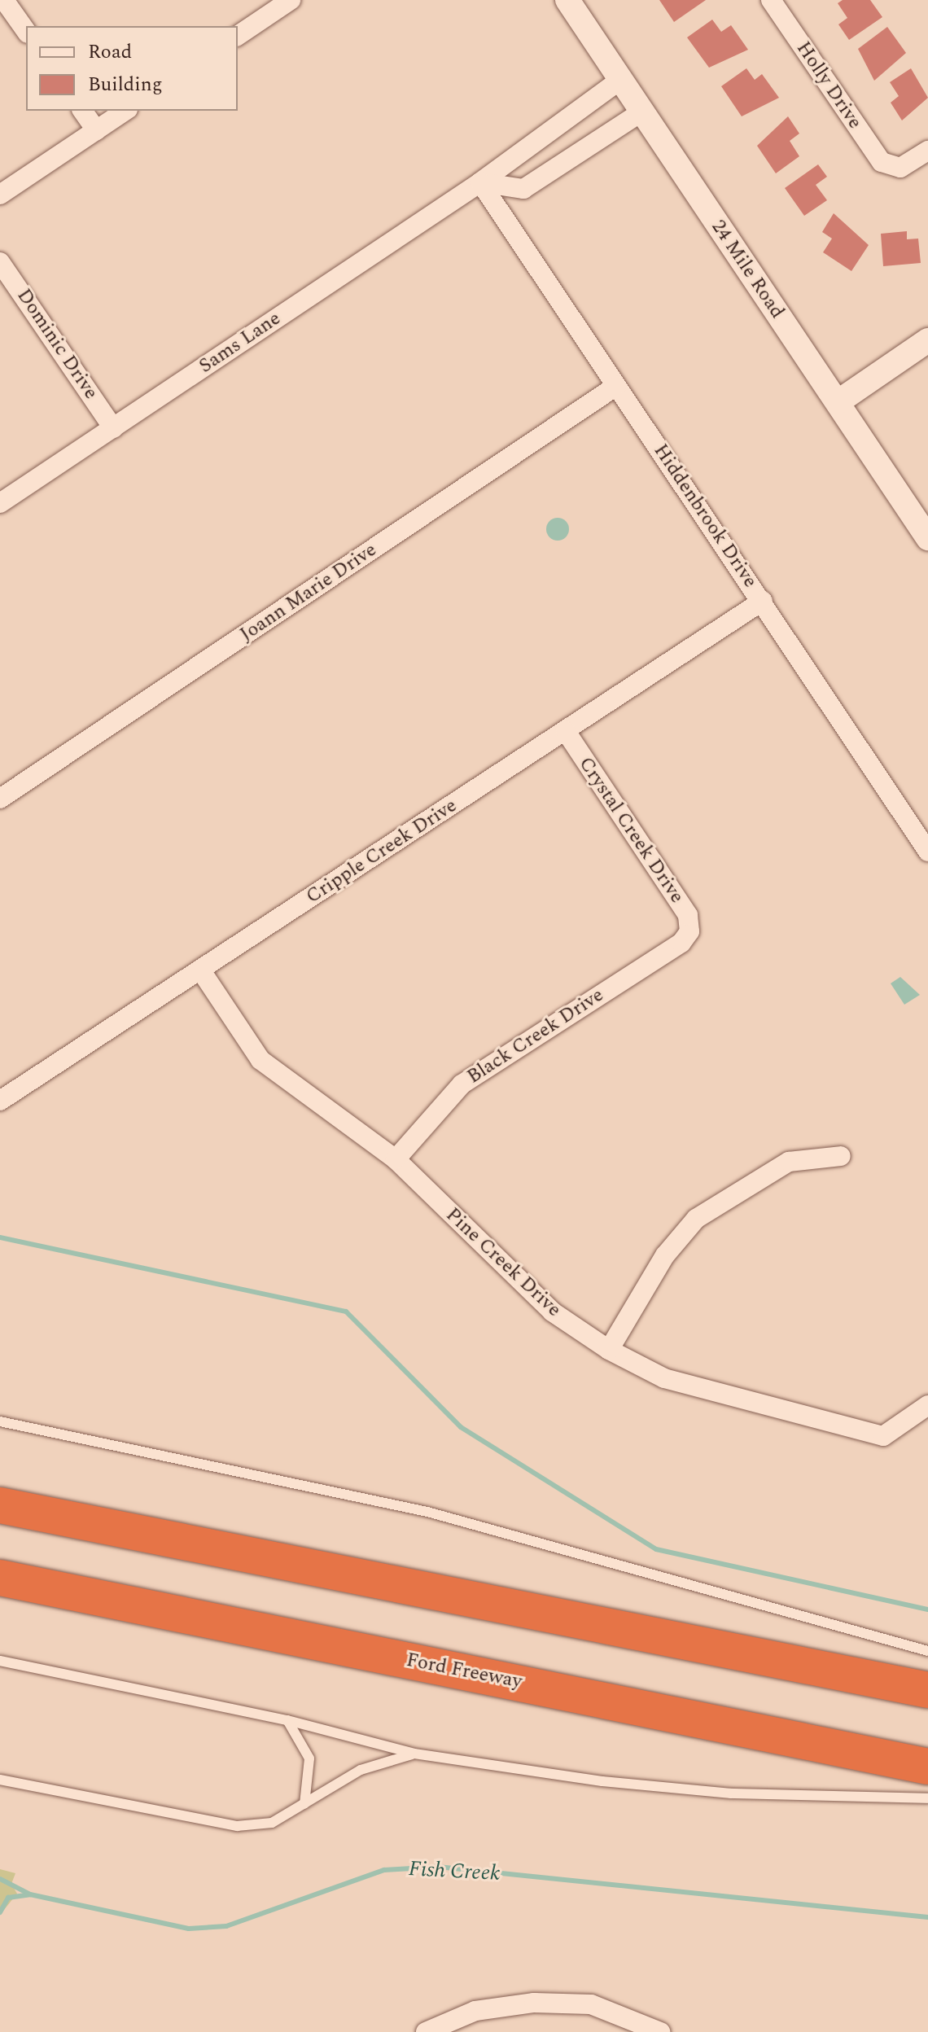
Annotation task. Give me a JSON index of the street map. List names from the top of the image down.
{
  "streets": {
    "highway": ["Ford Freeway"],
    "street": [
      "Holly Drive",
      "24 Mile Road",
      "Sams Lane",
      "Dominic Drive",
      "Hiddenbrook Drive",
      "Joann Marie Drive",
      "Crystal Creek Drive",
      "Cripple Creek Drive",
      "Black Creek Drive",
      "Pine Creek Drive"
    ]
  },
  "crossings": [
    ["24 Mile Road", "Sams Lane"],
    ["Sams Lane", "Dominic Drive"],
    ["Sams Lane", "Hiddenbrook Drive"],
    ["Hiddenbrook Drive", "Joann Marie Drive"],
    ["Hiddenbrook Drive", "Cripple Creek Drive"],
    ["Crystal Creek Drive", "Cripple Creek Drive"],
    ["Crystal Creek Drive", "Black Creek Drive"],
    ["Cripple Creek Drive", "Pine Creek Drive"],
    ["Black Creek Drive", "Pine Creek Drive"]
  ],
  "water": ["Fish Creek"],
  "legend": ["Road", "Building"]
}
